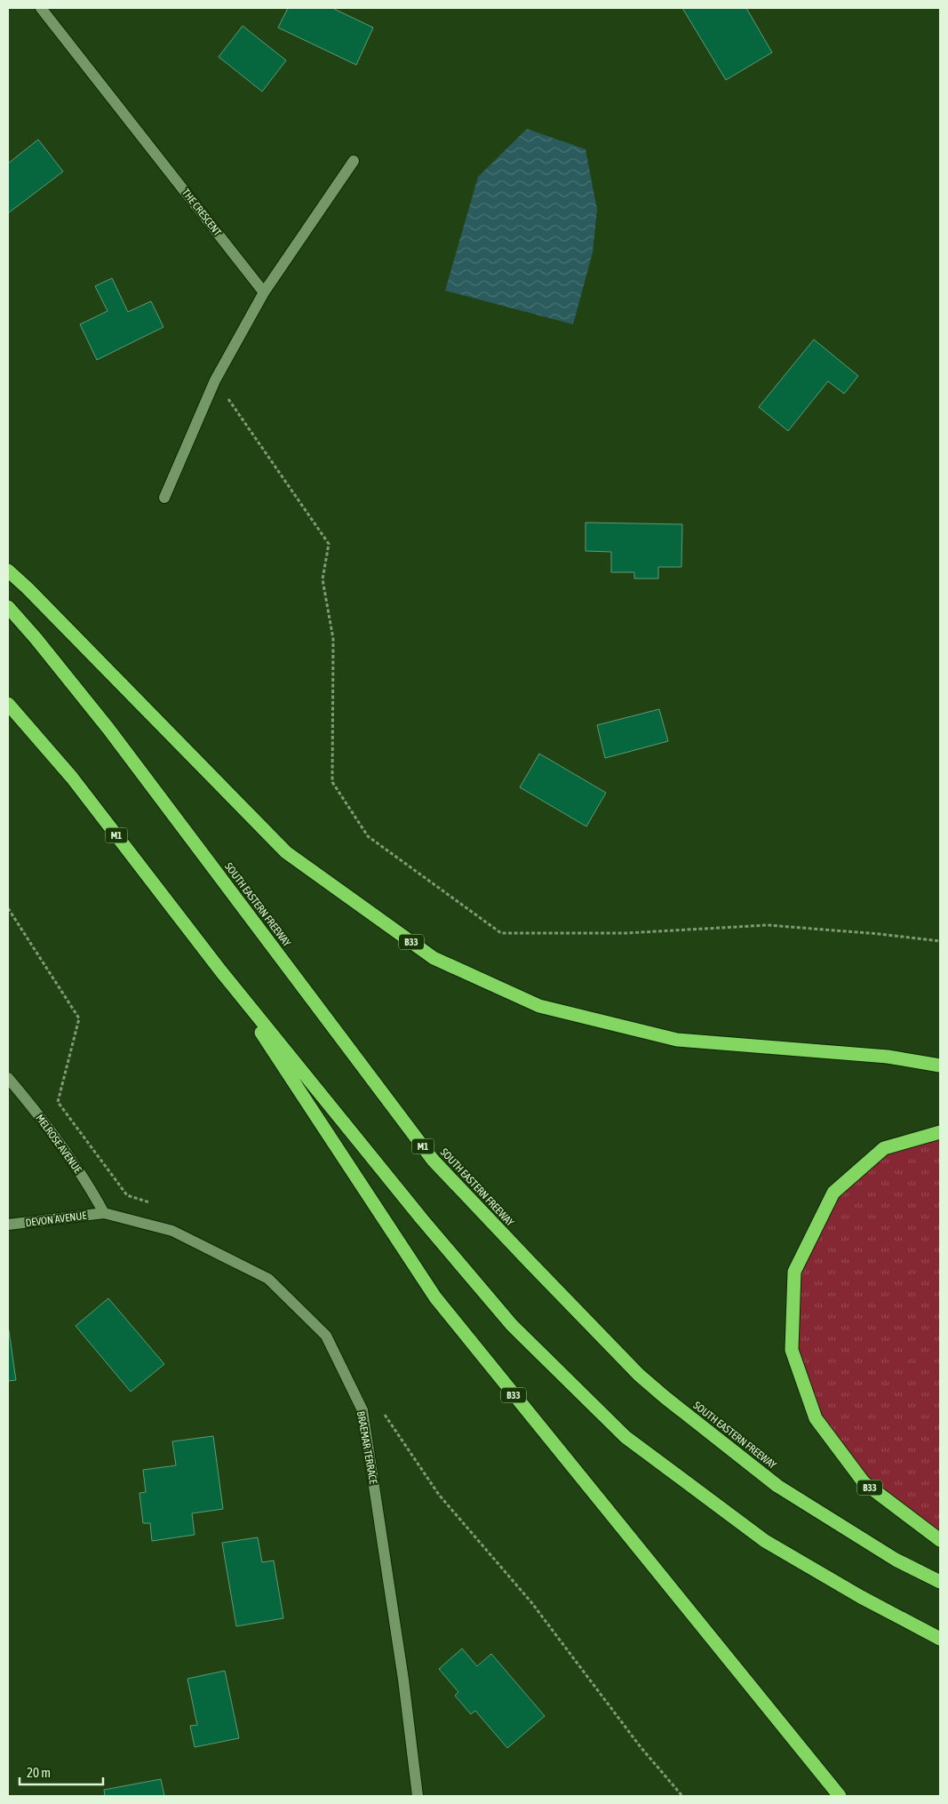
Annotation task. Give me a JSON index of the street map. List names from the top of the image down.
{
  "streets": {
    "highway": ["M1", "SOUTH EASTERN FREEWAY", "B33"],
    "street": [
      "THE CRESCENT",
      "MELROSE AVENUE",
      "DEVON AVENUE",
      "BRAEMAR TERRACE"
    ]
  },
  "crossings": [
    ["M1", "B33"],
    ["MELROSE AVENUE", "DEVON AVENUE"],
    ["MELROSE AVENUE", "BRAEMAR TERRACE"],
    ["DEVON AVENUE", "BRAEMAR TERRACE"]
  ],
  "scale_bar": "20 m"
}
